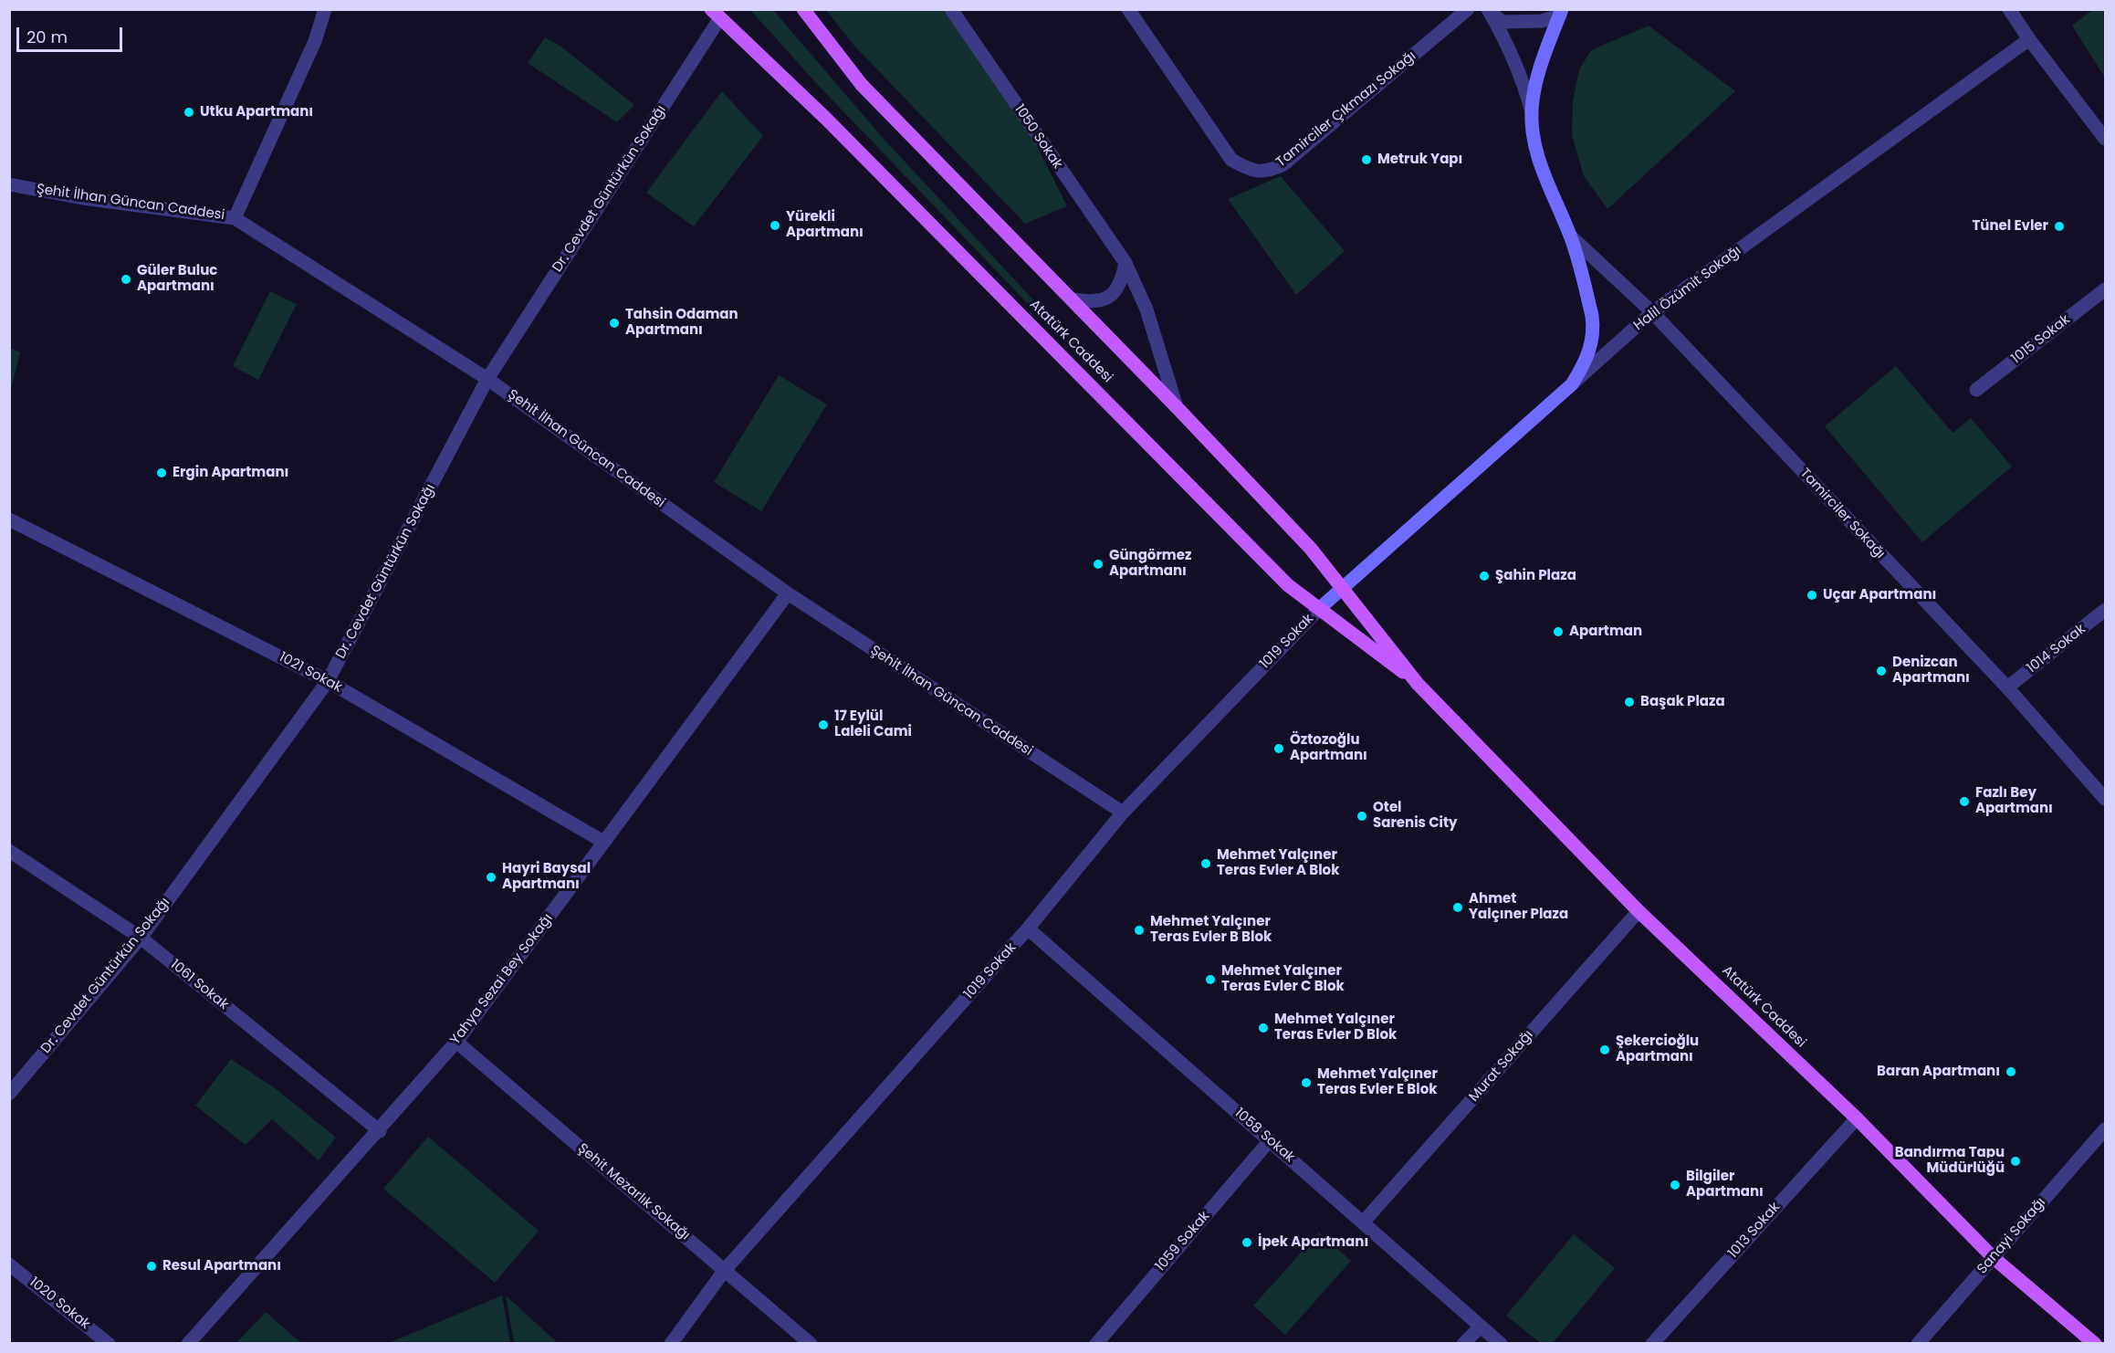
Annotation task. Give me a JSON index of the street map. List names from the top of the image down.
{
  "streets": {
    "main road": ["Halil Özümit Sokağı", "Atatürk Caddesi", "Tamirciler Sokağı"],
    "street": [
      "Tamirciler Çıkmazı Sokağı",
      "1050 Sokak",
      "Dr. Cevdet Güntürkün Sokağı",
      "Şehit İlhan Güncan Caddesi",
      "1015 Sokak",
      "1019 Sokak",
      "1014 Sokak",
      "1021 Sokak",
      "Yahya Sezai Bey Sokağı",
      "1061 Sokak",
      "Murat Sokağı",
      "1058 Sokak",
      "Şehit Mezarlık Sokağı",
      "1013 Sokak",
      "Sanayi Sokağı",
      "1059 Sokak",
      "1020 Sokak"
    ]
  },
  "crossings": [
    ["1050 Sokak", "Atatürk Caddesi"],
    ["Dr. Cevdet Güntürkün Sokağı", "Şehit İlhan Güncan Caddesi"],
    ["Dr. Cevdet Güntürkün Sokağı", "Atatürk Caddesi"],
    ["Dr. Cevdet Güntürkün Sokağı", "1021 Sokak"],
    ["Dr. Cevdet Güntürkün Sokağı", "1061 Sokak"],
    ["Şehit İlhan Güncan Caddesi", "1019 Sokak"],
    ["Şehit İlhan Güncan Caddesi", "Yahya Sezai Bey Sokağı"],
    ["Halil Özümit Sokağı", "Atatürk Caddesi"],
    ["Halil Özümit Sokağı", "Tamirciler Sokağı"],
    ["Halil Özümit Sokağı", "1019 Sokak"],
    ["Atatürk Caddesi", "1019 Sokak"],
    ["Atatürk Caddesi", "Murat Sokağı"],
    ["Atatürk Caddesi", "1013 Sokak"],
    ["Atatürk Caddesi", "Sanayi Sokağı"],
    ["Tamirciler Sokağı", "1014 Sokak"],
    ["1019 Sokak", "1058 Sokak"],
    ["1019 Sokak", "Şehit Mezarlık Sokağı"],
    ["1021 Sokak", "Yahya Sezai Bey Sokağı"],
    ["Yahya Sezai Bey Sokağı", "1061 Sokak"],
    ["Yahya Sezai Bey Sokağı", "Şehit Mezarlık Sokağı"],
    ["Murat Sokağı", "1058 Sokak"],
    ["1058 Sokak", "1059 Sokak"]
  ],
  "places": [
    "Utku Apartmanı",
    "Metruk Yapı",
    "Yürekli Apartmanı",
    "Tünel Evler",
    "Güler Buluc Apartmanı",
    "Tahsin Odaman Apartmanı",
    "Ergin Apartmanı",
    "Güngörmez Apartmanı",
    "Şahin Plaza",
    "Uçar Apartmanı",
    "Apartman",
    "Denizcan Apartmanı",
    "Başak Plaza",
    "17 Eylül Laleli Cami",
    "Öztozoğlu Apartmanı",
    "Fazlı Bey Apartmanı",
    "Otel Sarenis City",
    "Mehmet Yalçıner Teras Evler A Blok",
    "Hayri Baysal Apartmanı",
    "Ahmet Yalçıner Plaza",
    "Mehmet Yalçıner Teras Evler B Blok",
    "Mehmet Yalçıner Teras Evler C Blok",
    "Mehmet Yalçıner Teras Evler D Blok",
    "Şekercioğlu Apartmanı",
    "Baran Apartmanı",
    "Mehmet Yalçıner Teras Evler E Blok",
    "Bandırma Tapu Müdürlüğü",
    "Bilgiler Apartmanı",
    "İpek Apartmanı",
    "Resul Apartmanı"
  ],
  "scale_bar": "20 m"
}
